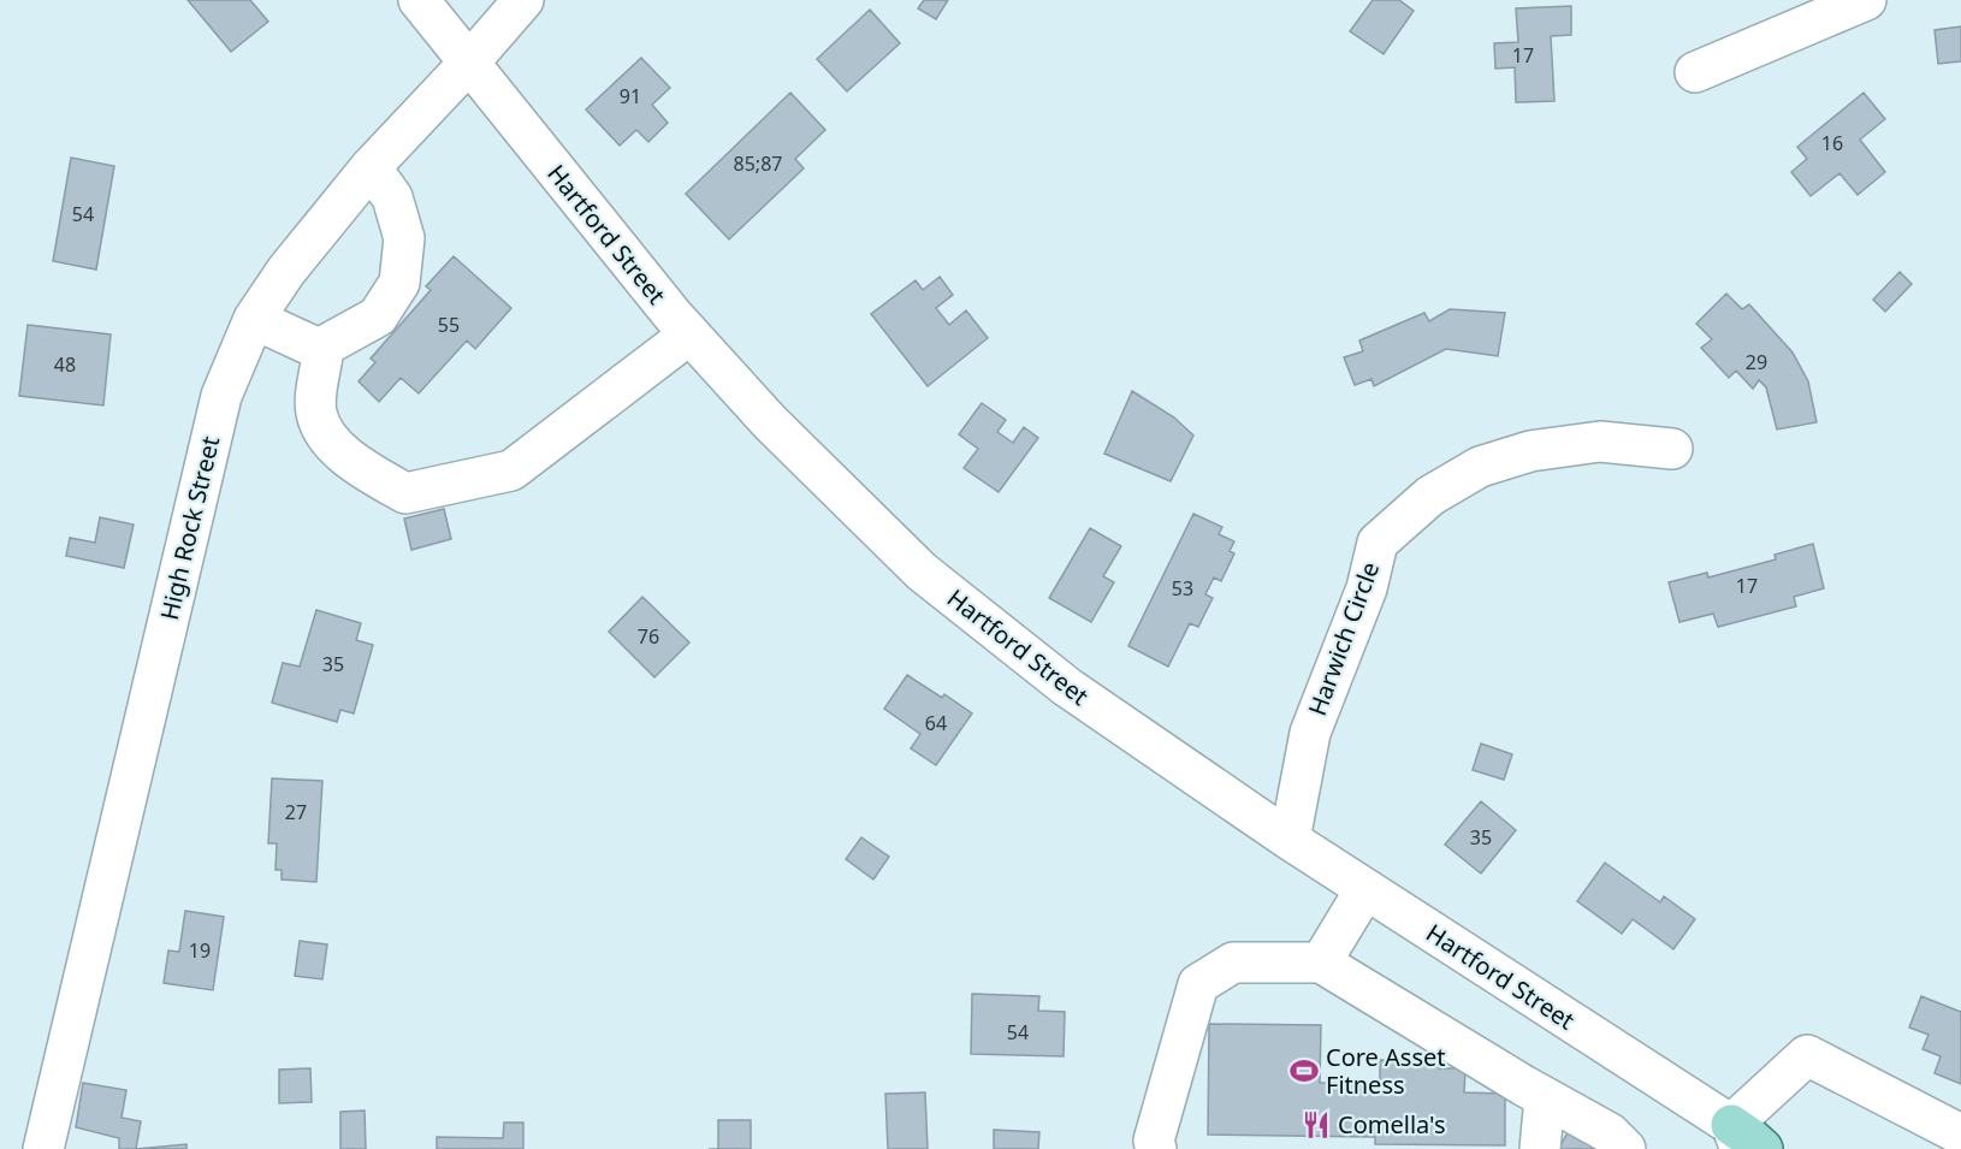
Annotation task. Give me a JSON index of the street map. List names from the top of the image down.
{
  "streets": {
    "street": ["Hartford Street", "High Rock Street", "Harwich Circle"]
  },
  "crossings": [
    ["Hartford Street", "High Rock Street"],
    ["Hartford Street", "Harwich Circle"]
  ],
  "places": {
    "sports": ["Core Asset Fitness"],
    "restaurant": ["Comella's"]
  },
  "house_numbers": [
    "17",
    "91",
    "16",
    "85;87",
    "54",
    "55",
    "29",
    "48",
    "17",
    "53",
    "76",
    "35",
    "64",
    "27",
    "35",
    "19",
    "54"
  ]
}
